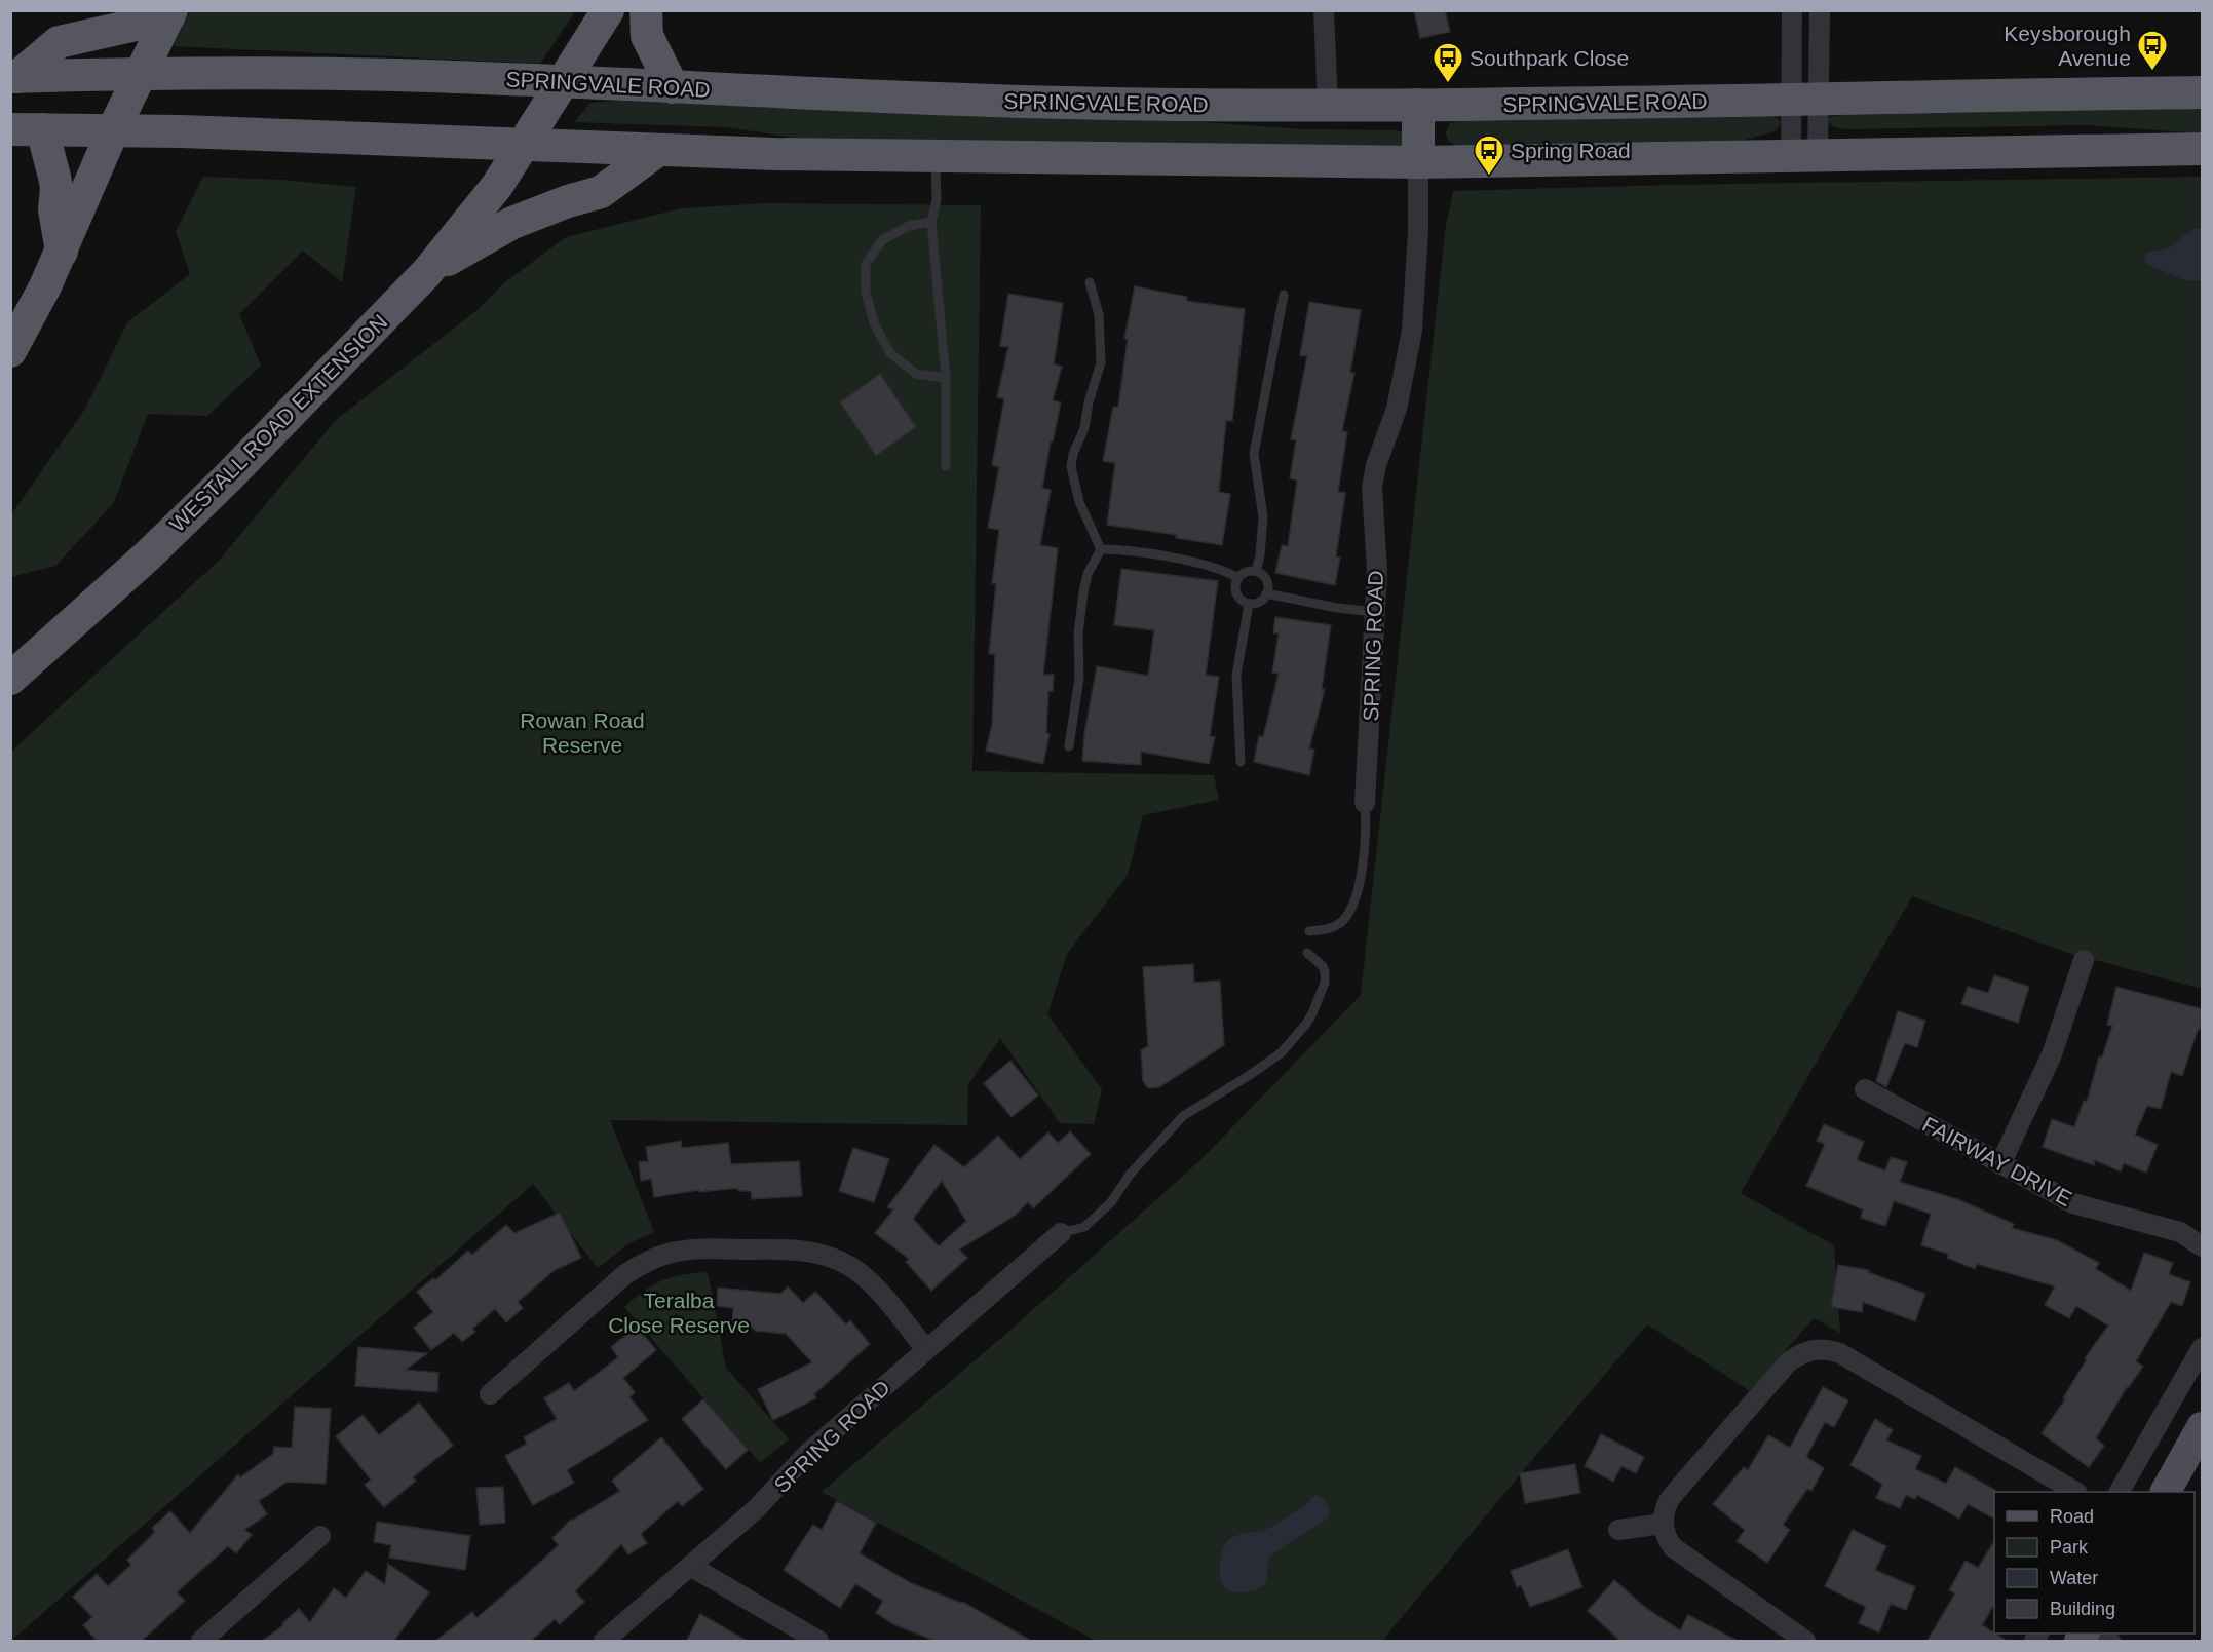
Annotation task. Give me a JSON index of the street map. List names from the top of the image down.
{
  "streets": {
    "highway": ["SPRINGVALE ROAD", "WESTALL ROAD EXTENSION"],
    "street": ["SPRING ROAD", "FAIRWAY DRIVE"]
  },
  "crossings": [
    ["SPRINGVALE ROAD", "WESTALL ROAD EXTENSION"]
  ],
  "parks": ["Rowan Road Reserve", "Teralba Close Reserve"],
  "places": {
    "bus stop": ["Keysborough Avenue", "Southpark Close", "Spring Road"]
  },
  "legend": [
    "Road",
    "Park",
    "Water",
    "Building"
  ]
}
